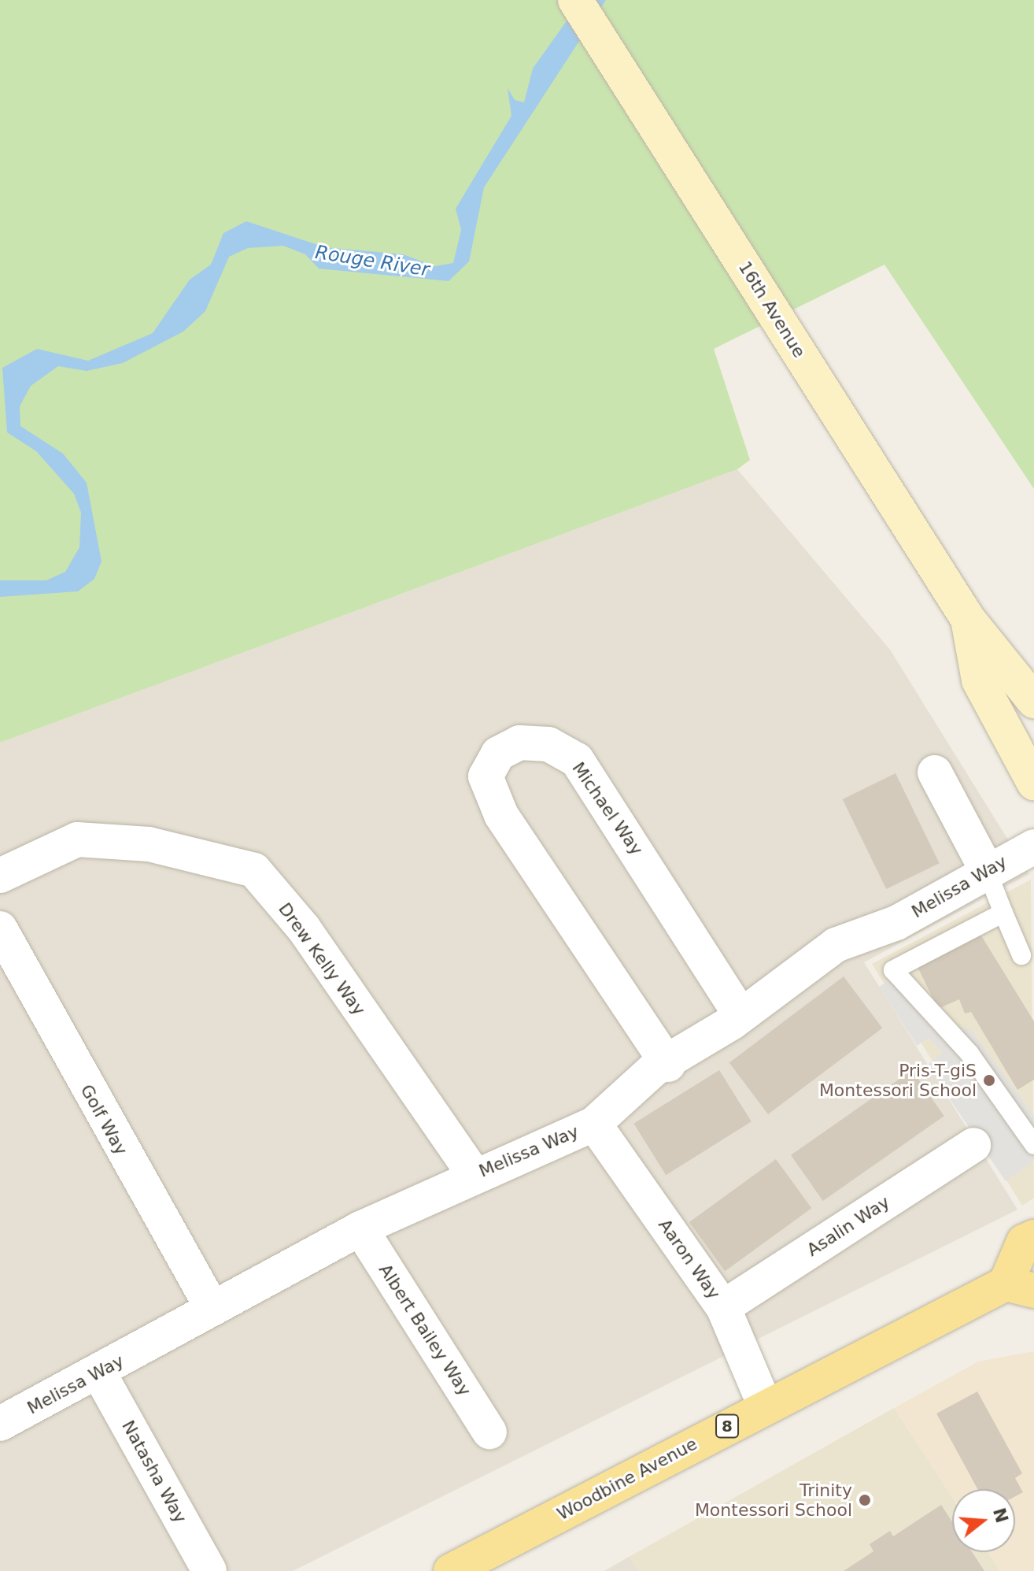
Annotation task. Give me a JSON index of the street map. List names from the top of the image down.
{
  "streets": {
    "main road": ["16th Avenue", "8", "Woodbine Avenue"],
    "street": [
      "Michael Way",
      "Melissa Way",
      "Drew Kelly Way",
      "Golf Way",
      "Asalin Way",
      "Aaron Way",
      "Albert Bailey Way",
      "Natasha Way"
    ]
  },
  "crossings": [
    ["Michael Way", "Melissa Way"],
    ["Melissa Way", "Drew Kelly Way"],
    ["Melissa Way", "Golf Way"],
    ["Melissa Way", "Aaron Way"],
    ["Melissa Way", "Albert Bailey Way"],
    ["Melissa Way", "Natasha Way"],
    ["Asalin Way", "Aaron Way"],
    ["Aaron Way", "Woodbine Avenue"]
  ],
  "water": ["Rouge River"],
  "places": ["Pris-T-giS Montessori School", "Trinity Montessori School"],
  "north": "right"
}
